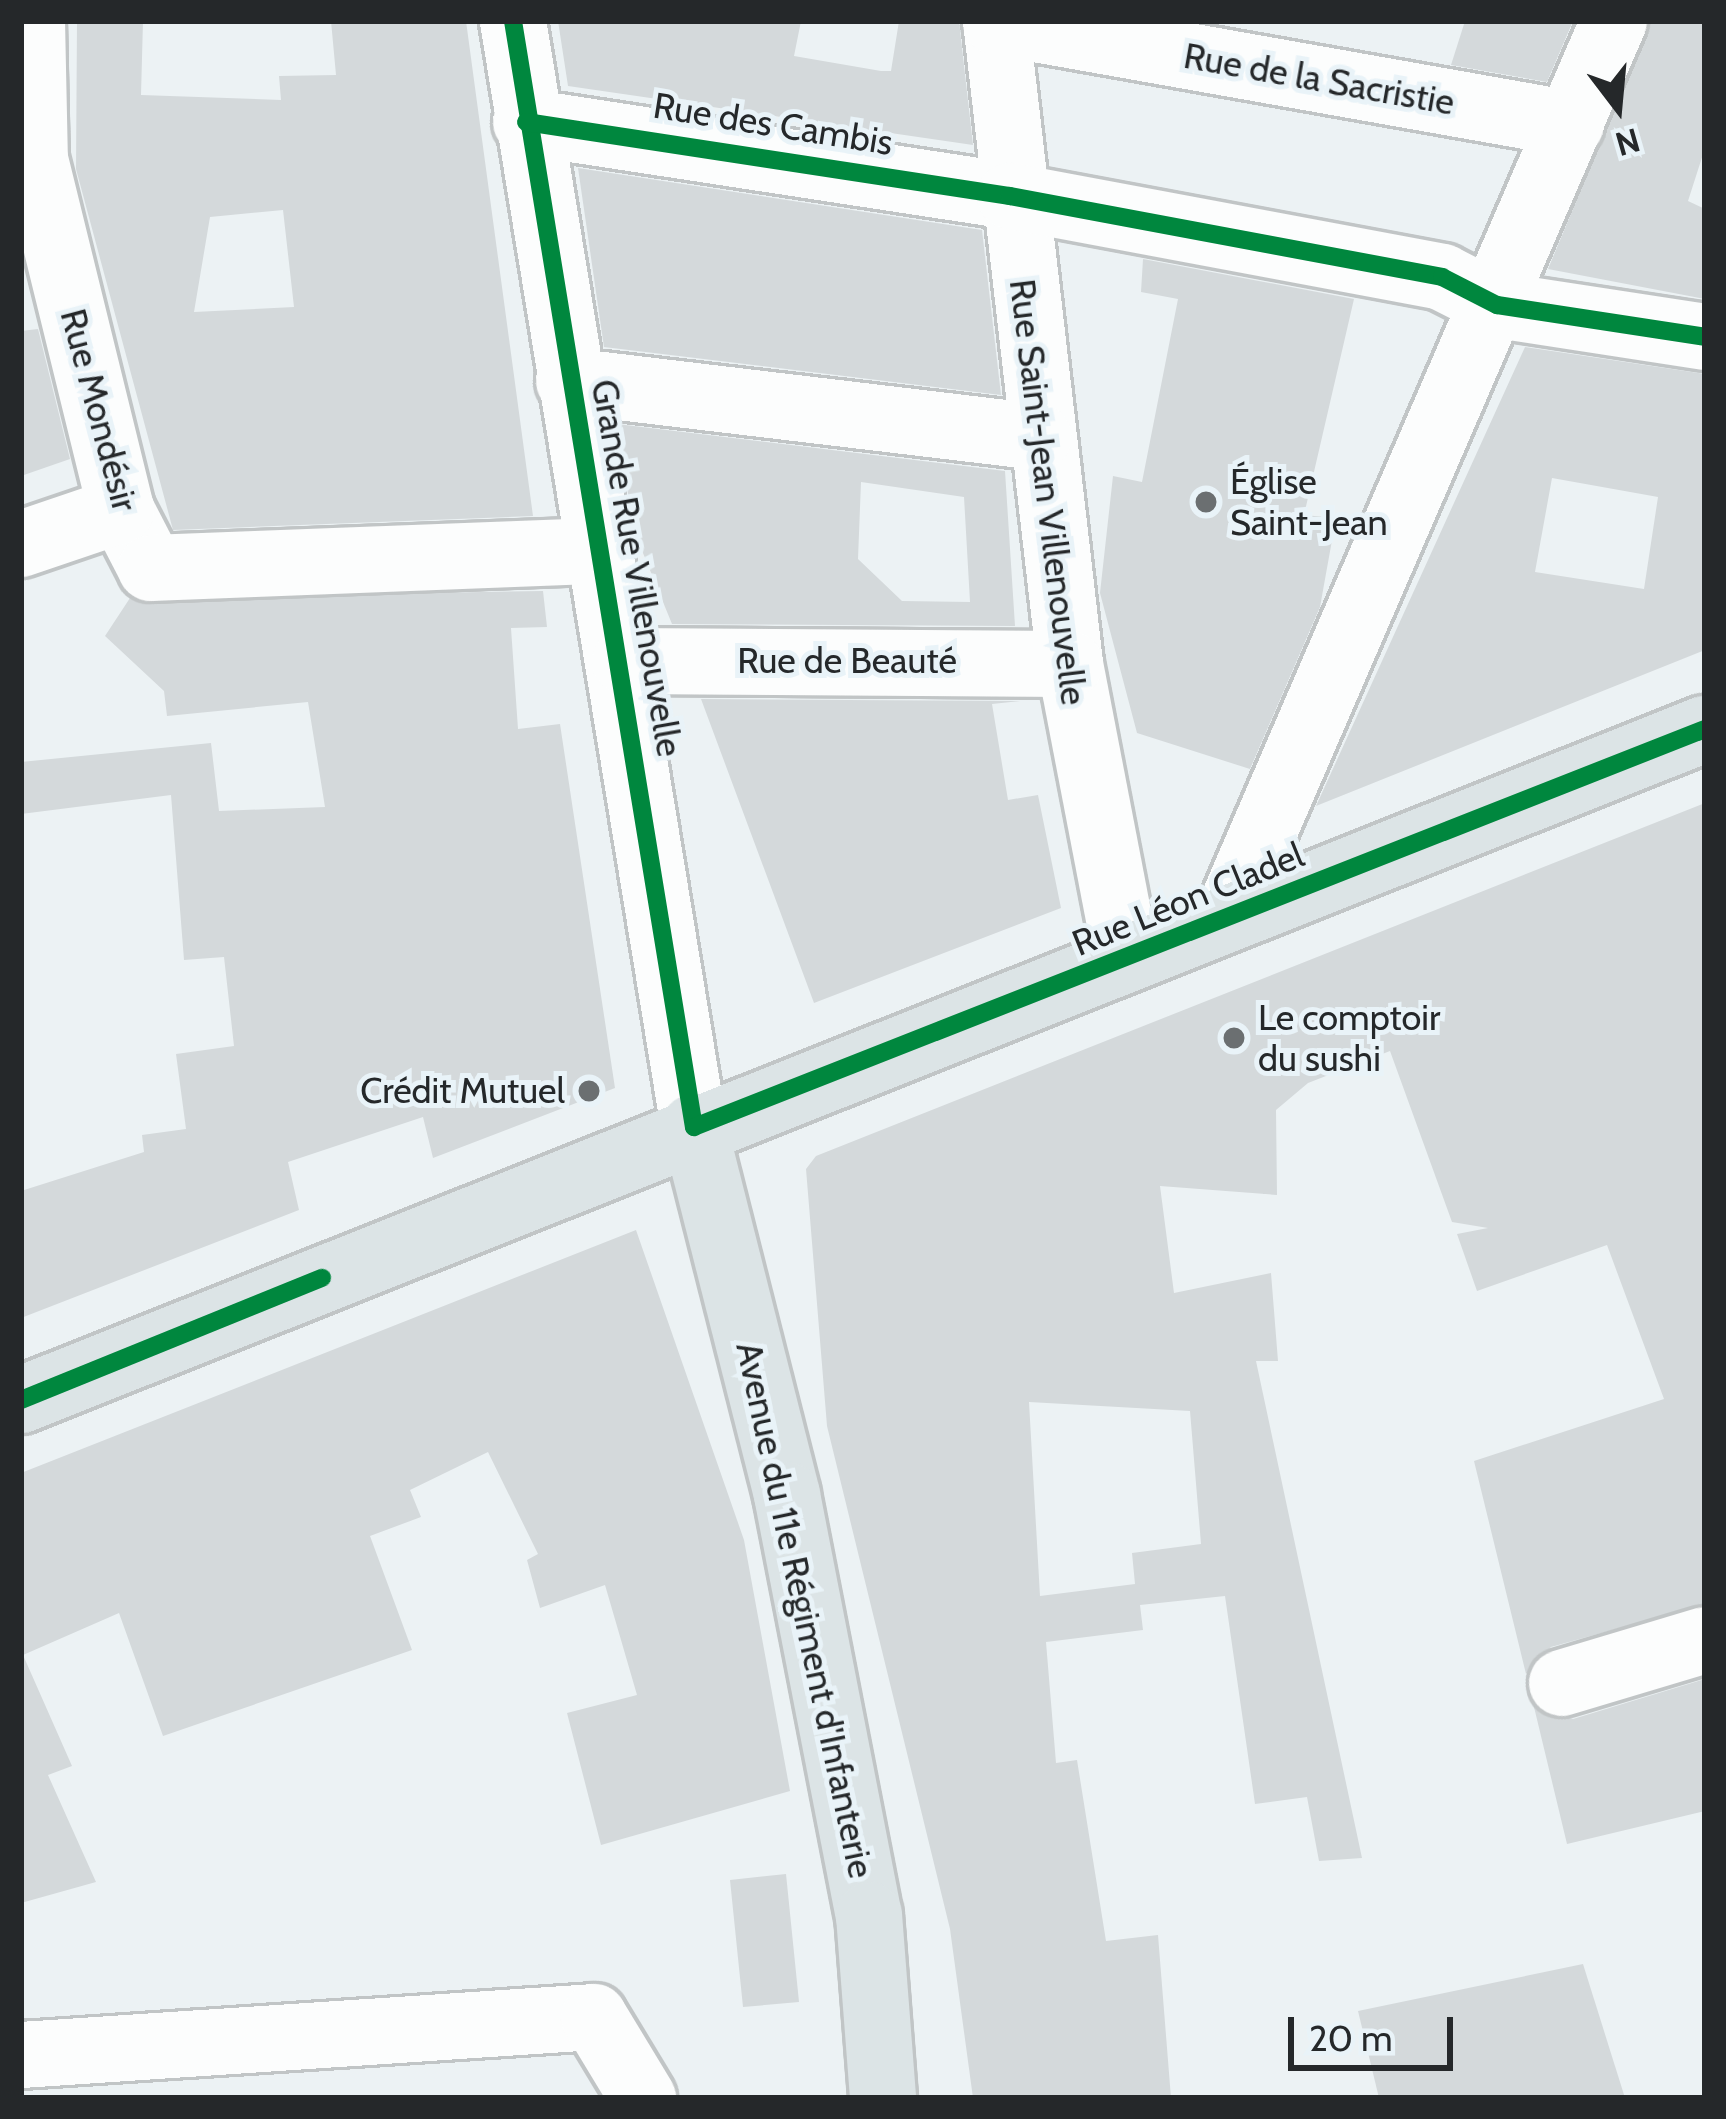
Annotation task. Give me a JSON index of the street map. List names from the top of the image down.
{
  "streets": {
    "main road": ["Rue Léon Cladel", "Avenue du 11e Régiment d'Infanterie"],
    "street": [
      "Rue de la Sacristie",
      "Rue des Cambis",
      "Rue Mondésir",
      "Rue Saint-Jean Villenouvelle",
      "Grande Rue Villenouvelle",
      "Rue de Beauté"
    ]
  },
  "crossings": [
    ["Rue de la Sacristie", "Rue Saint-Jean Villenouvelle"],
    ["Rue des Cambis", "Rue Saint-Jean Villenouvelle"],
    ["Rue des Cambis", "Grande Rue Villenouvelle"],
    ["Rue Mondésir", "Grande Rue Villenouvelle"],
    ["Rue Saint-Jean Villenouvelle", "Rue de Beauté"],
    ["Rue Saint-Jean Villenouvelle", "Rue Léon Cladel"],
    ["Grande Rue Villenouvelle", "Rue de Beauté"],
    ["Grande Rue Villenouvelle", "Rue Léon Cladel"],
    ["Grande Rue Villenouvelle", "Avenue du 11e Régiment d'Infanterie"],
    ["Rue Léon Cladel", "Avenue du 11e Régiment d'Infanterie"]
  ],
  "places": ["Église Saint-Jean", "Le comptoir du sushi", "Crédit Mutuel"],
  "scale_bar": "20 m",
  "north": "bottom"
}
